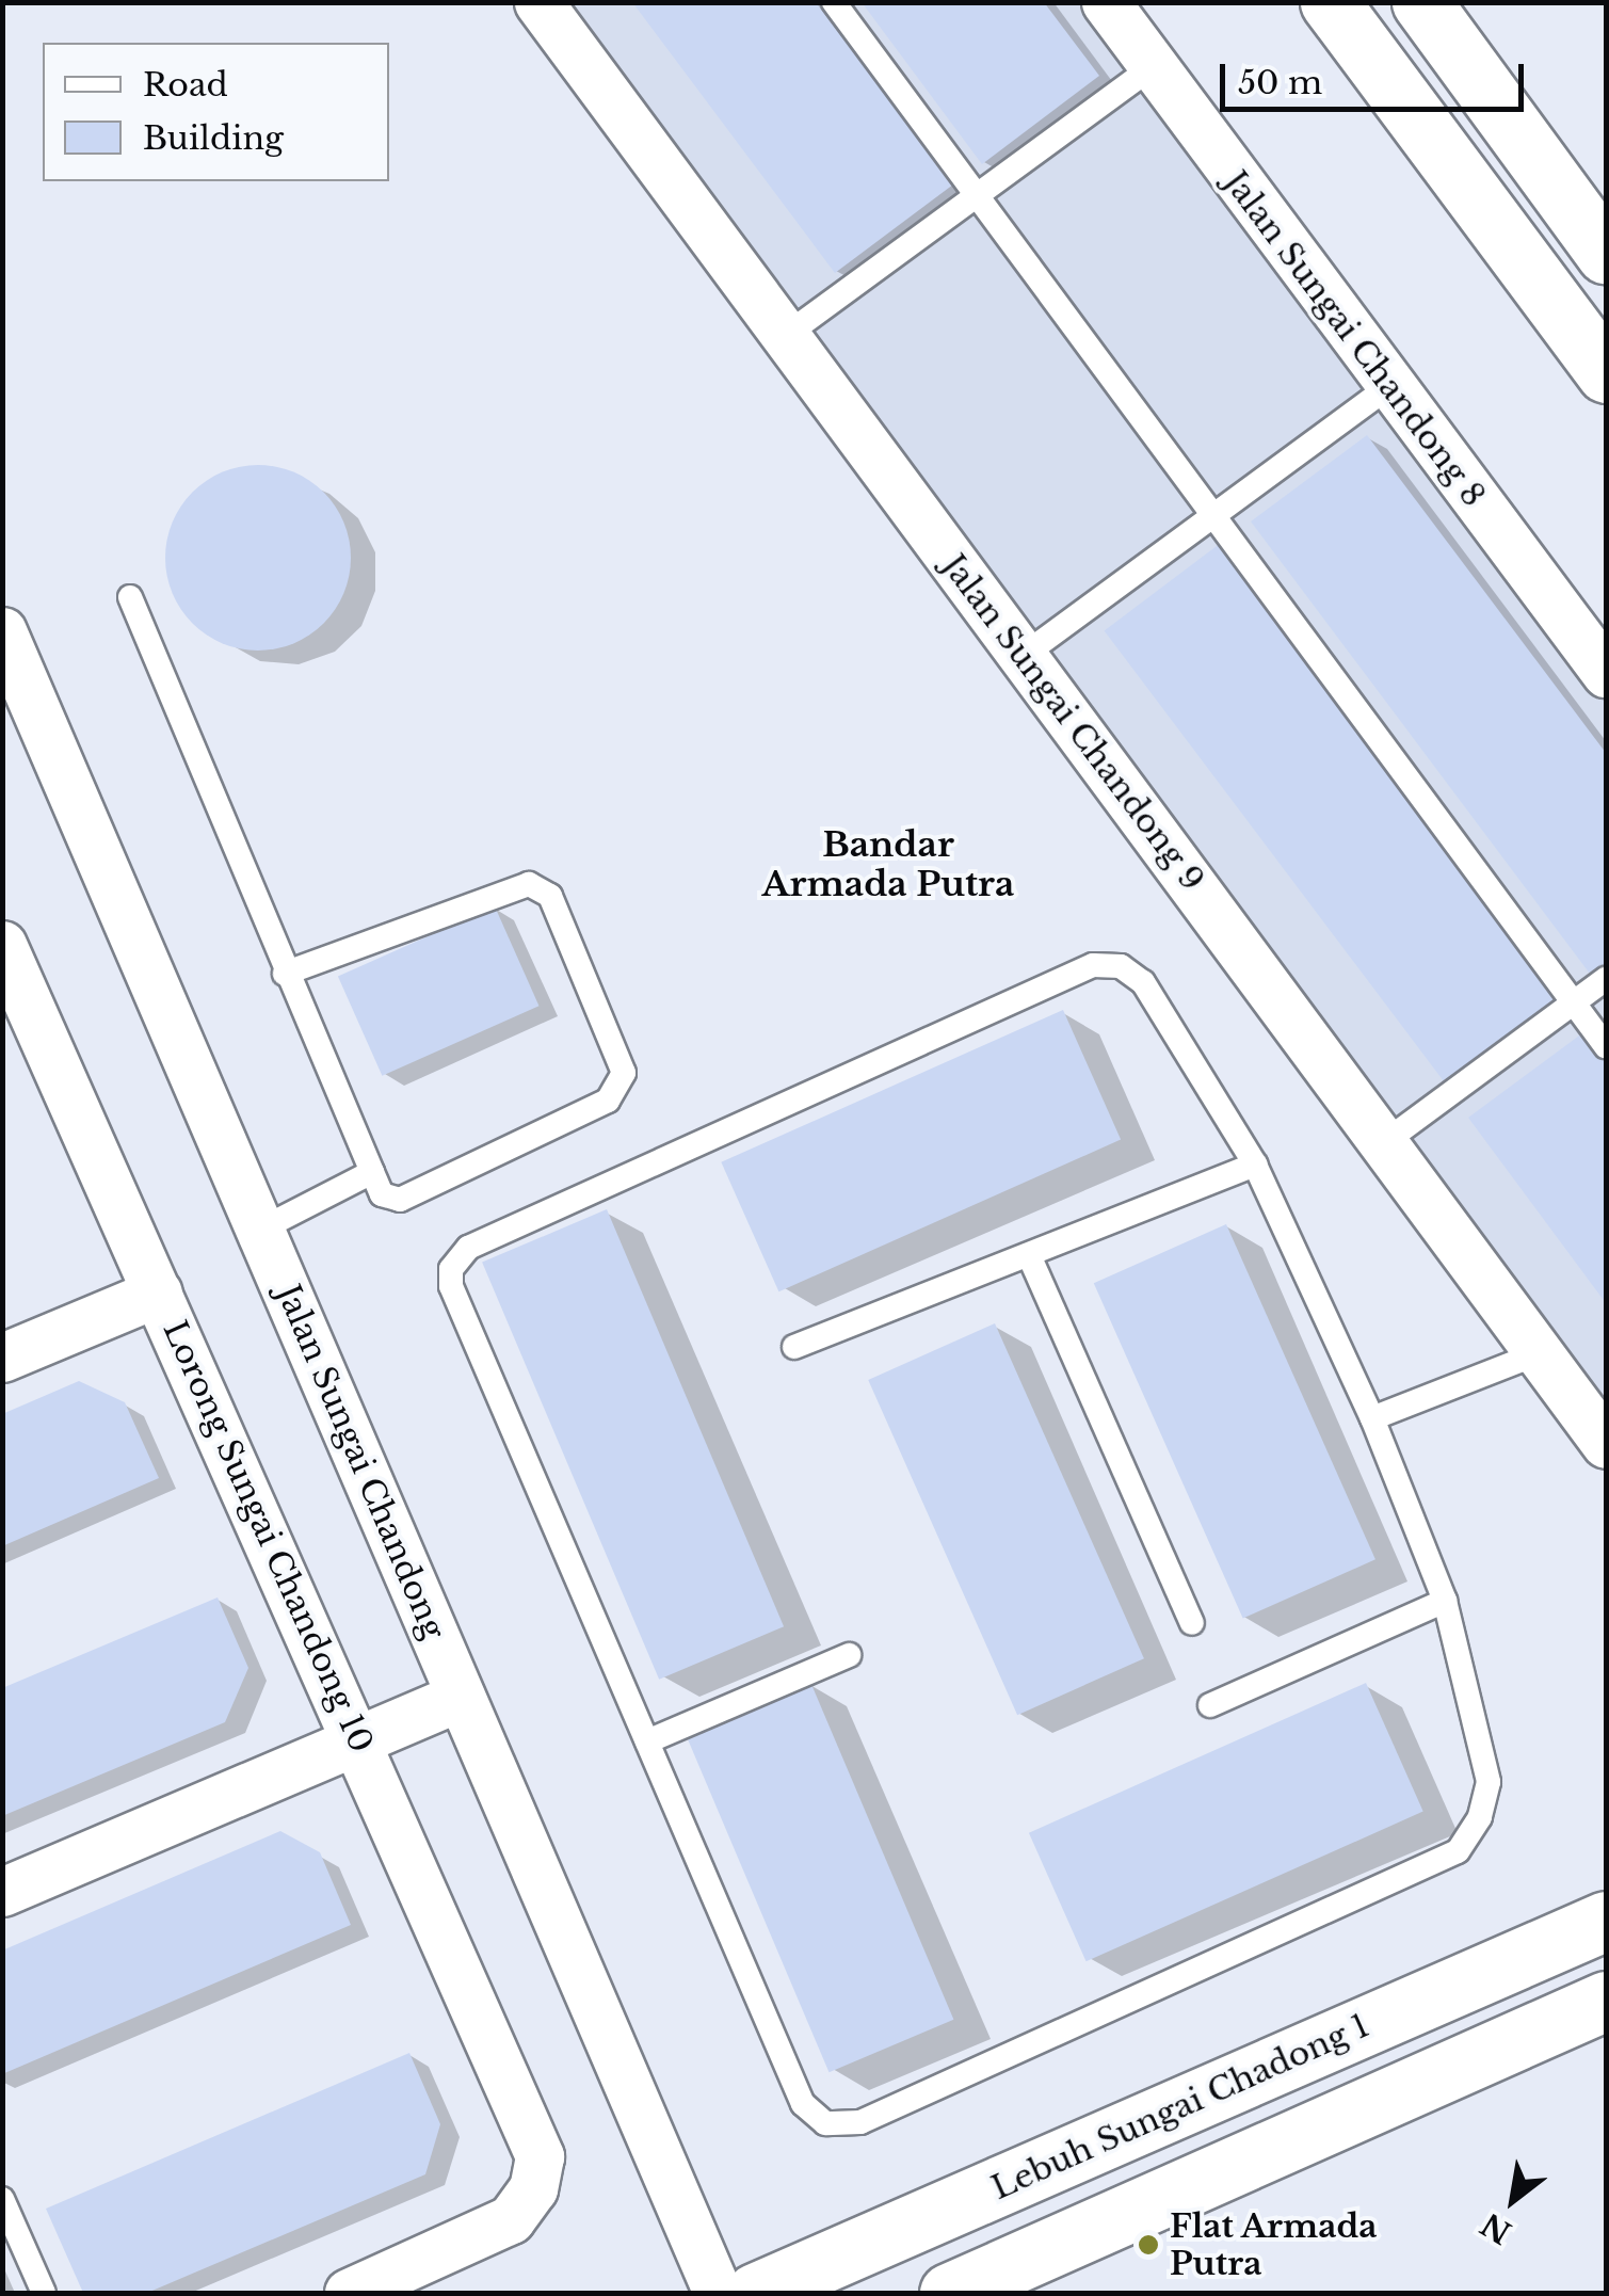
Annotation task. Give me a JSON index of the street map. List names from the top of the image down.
{
  "streets": {
    "street": [
      "Jalan Sungai Chandong 8",
      "Jalan Sungai Chandong 9",
      "Jalan Sungai Chandong",
      "Lorong Sungai Chandong 10",
      "Lebuh Sungai Chadong 1"
    ]
  },
  "districts": ["Bandar Armada Putra"],
  "places": ["Flat Armada Putra"],
  "legend": ["Road", "Building"],
  "scale_bar": "50 m",
  "north": "bottom left"
}
